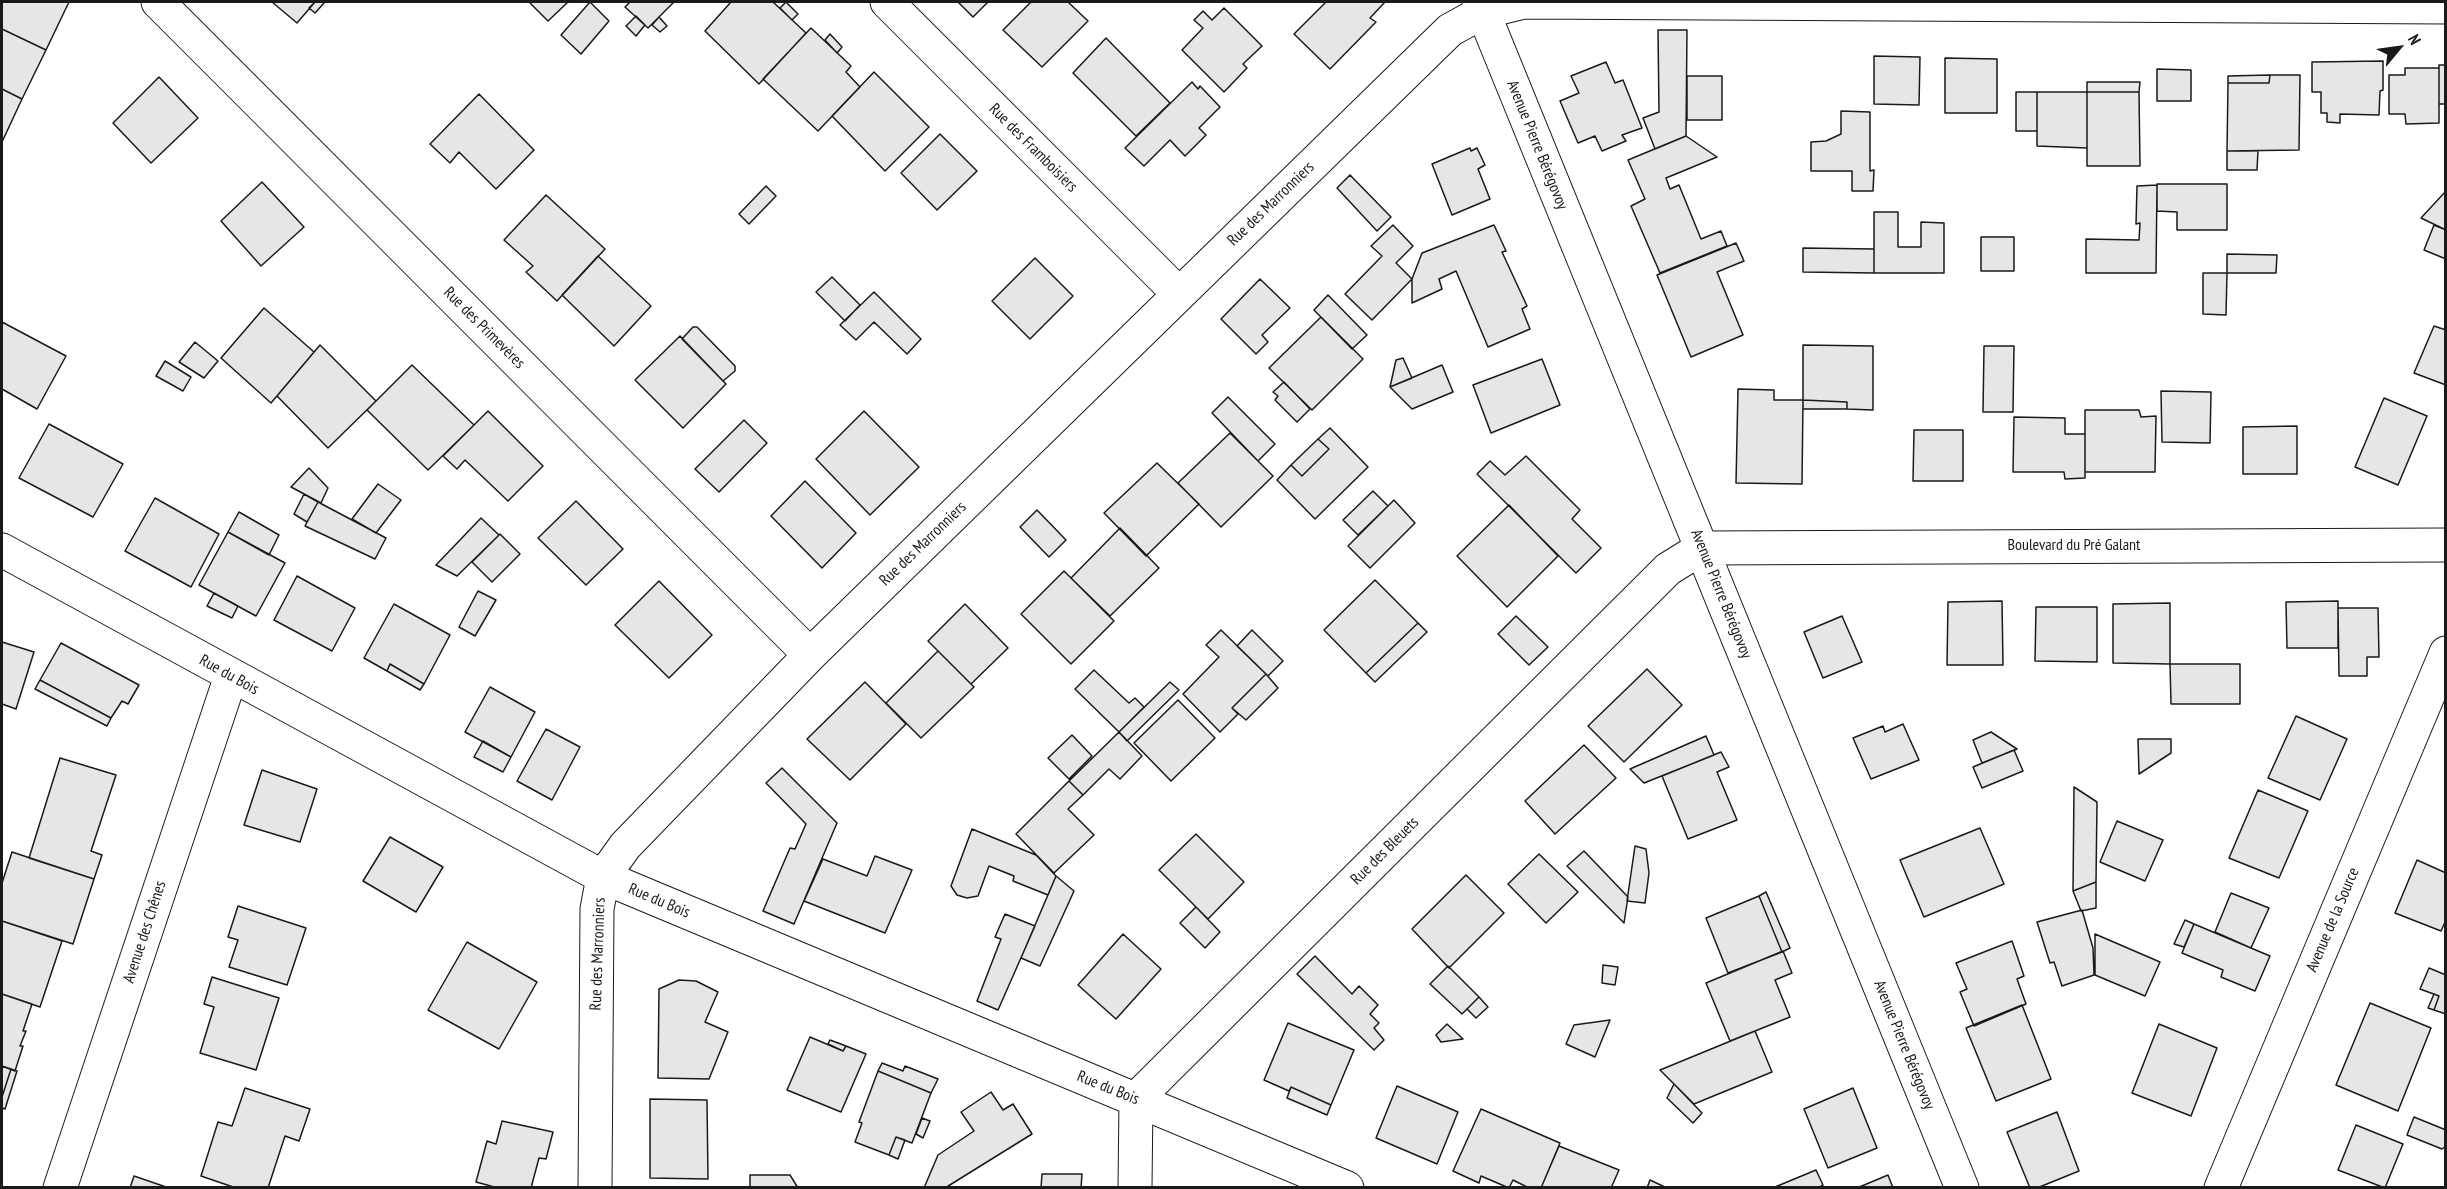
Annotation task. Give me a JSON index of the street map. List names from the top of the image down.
{
  "streets": {
    "street": [
      "Avenue Pierre Bérégovoy",
      "Rue des Framboisiers",
      "Rue des Marronniers",
      "Rue des Primevères",
      "Boulevard du Pré Galant",
      "Rue du Bois",
      "Rue des Bleuets",
      "Avenue de la Source",
      "Avenue des Chênes"
    ]
  },
  "crossings": [
    ["Avenue Pierre Bérégovoy", "Rue des Marronniers"],
    ["Avenue Pierre Bérégovoy", "Boulevard du Pré Galant"],
    ["Avenue Pierre Bérégovoy", "Rue des Bleuets"],
    ["Rue des Framboisiers", "Rue des Marronniers"],
    ["Rue des Marronniers", "Rue des Primevères"],
    ["Rue des Marronniers", "Rue du Bois"],
    ["Boulevard du Pré Galant", "Rue des Bleuets"],
    ["Rue du Bois", "Rue des Bleuets"],
    ["Rue du Bois", "Avenue des Chênes"]
  ],
  "north": "top right"
}
